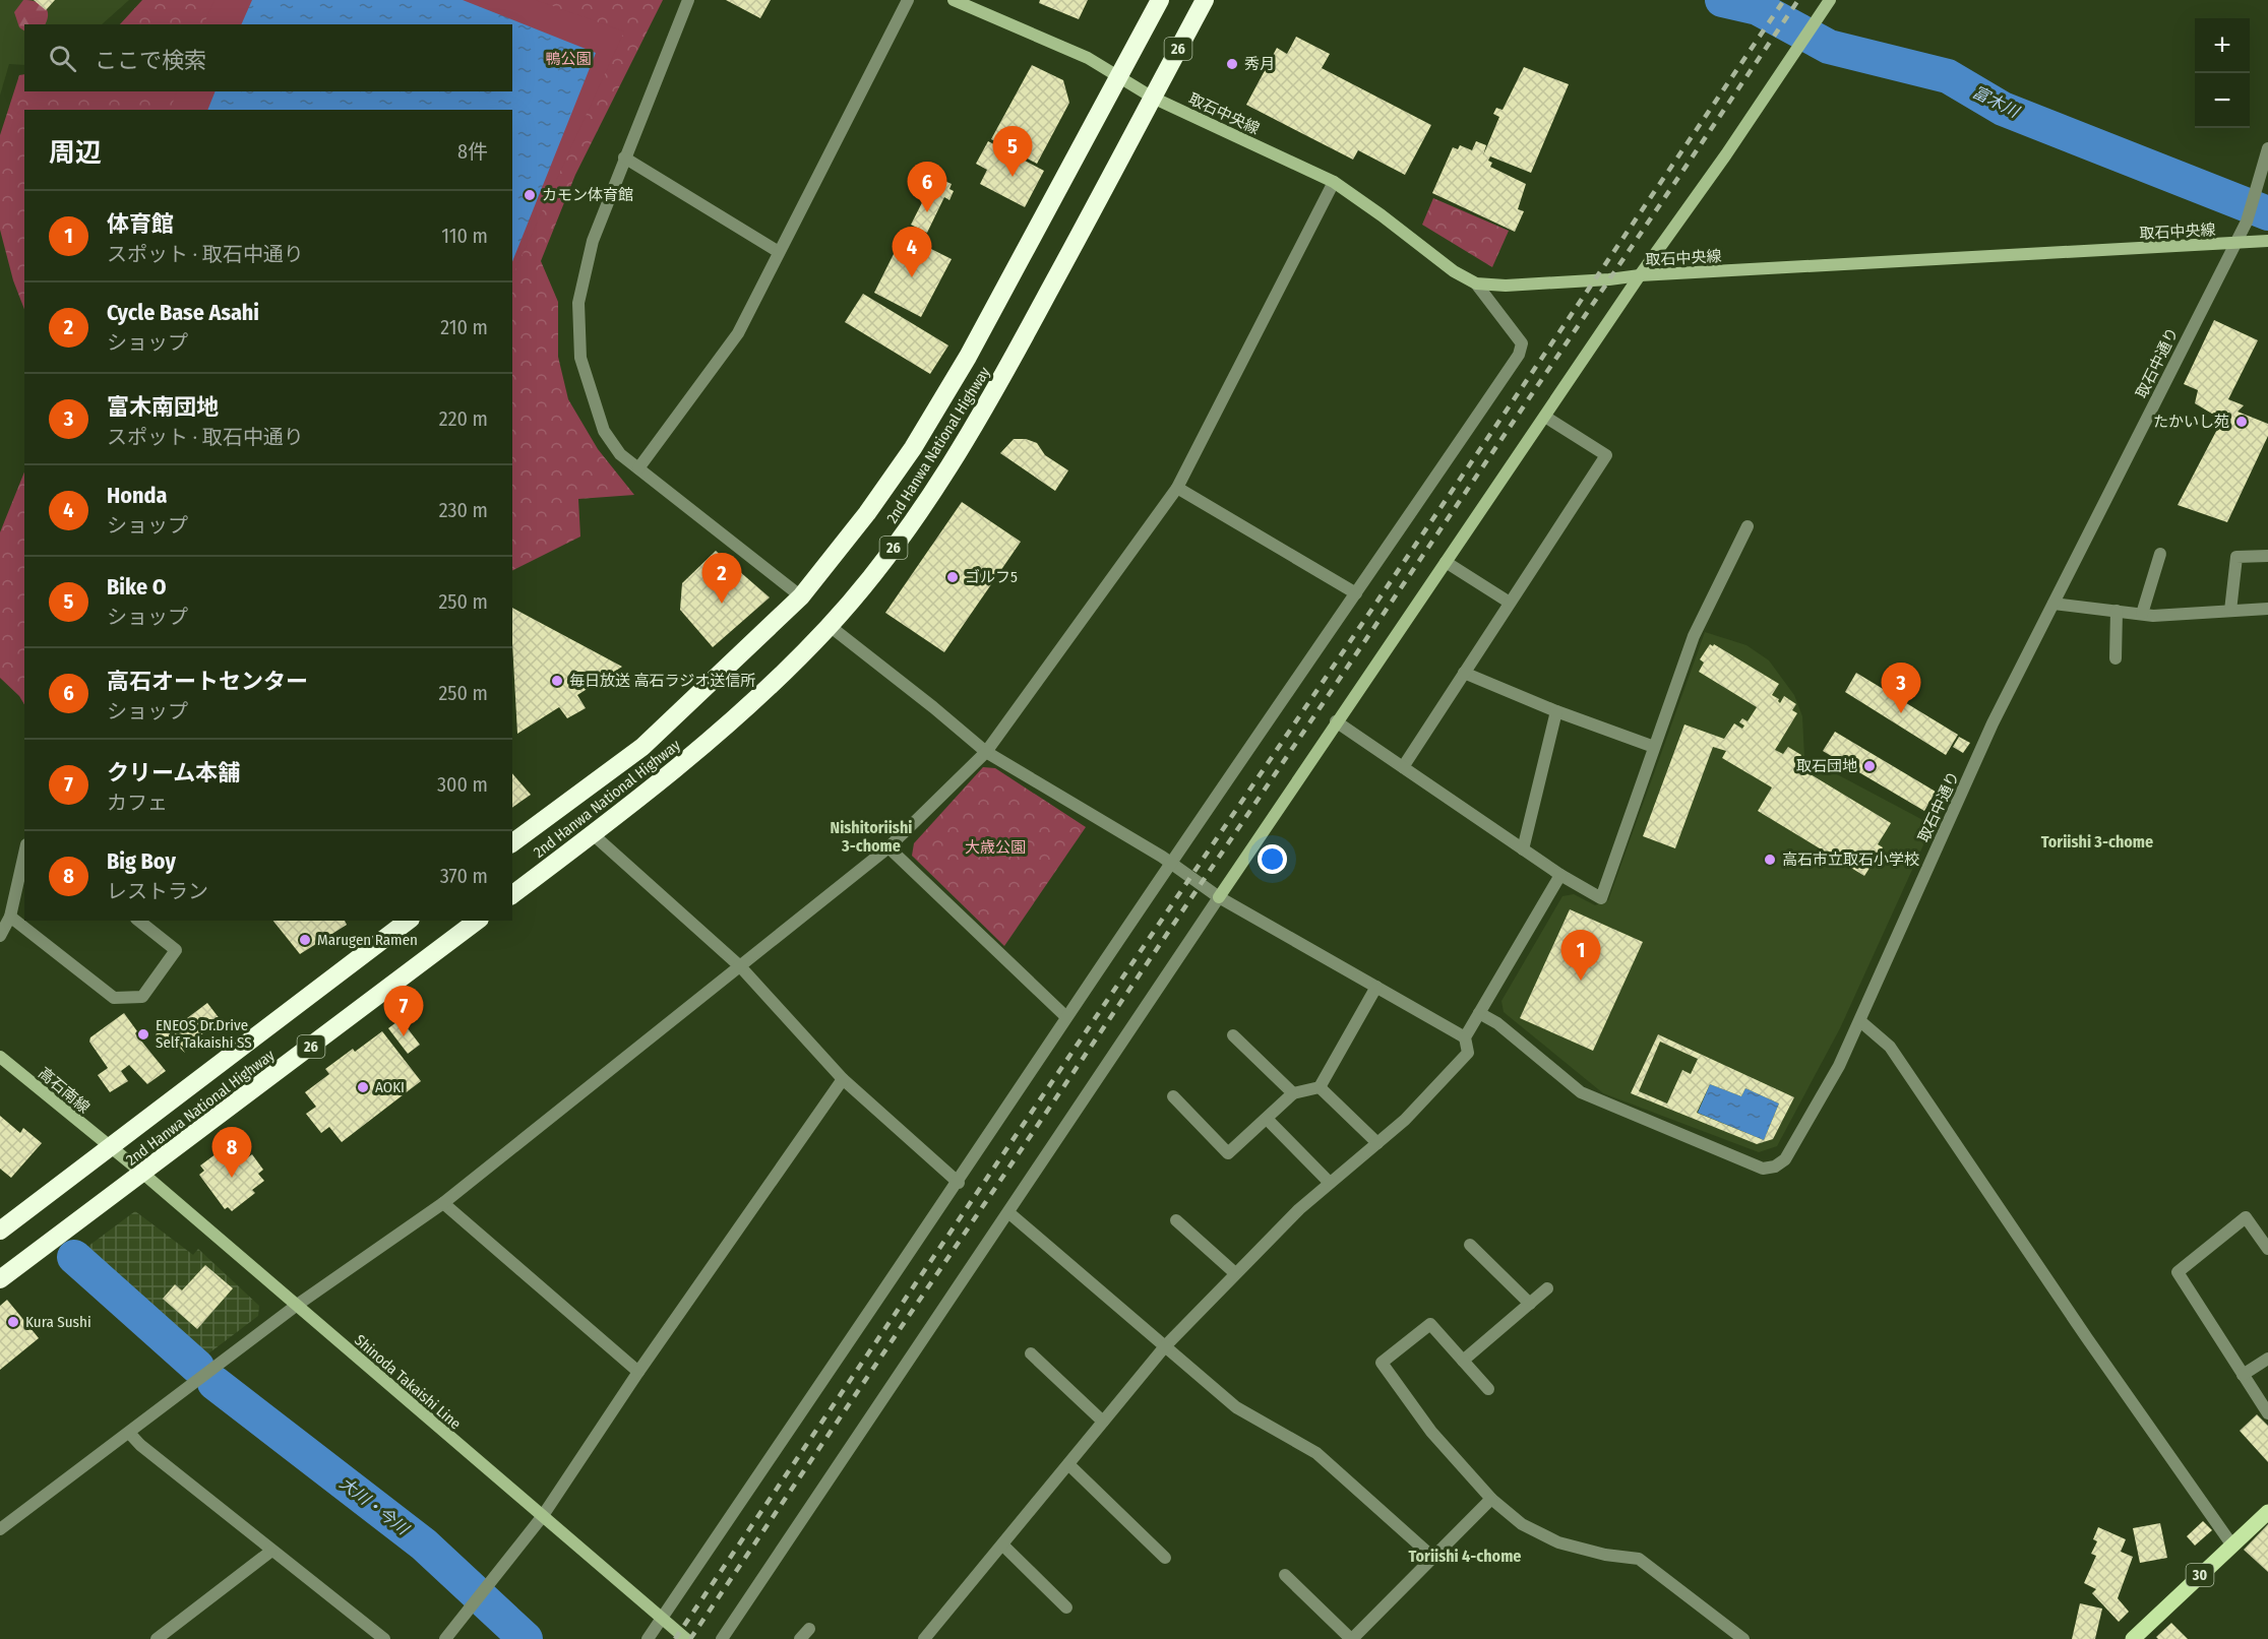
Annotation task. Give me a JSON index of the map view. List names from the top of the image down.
{
  "streets": {
    "highway": ["26", "2nd Hanwa National Highway"],
    "main road": ["30"],
    "street": [
      "取石中央線",
      "取石中通り",
      "高石南線",
      "Shinoda Takaishi Line"
    ]
  },
  "crossings": [
    ["取石中央線", "取石中通り"],
    ["取石中央線", "2nd Hanwa National Highway"],
    ["2nd Hanwa National Highway", "高石南線"],
    ["2nd Hanwa National Highway", "Shinoda Takaishi Line"],
    ["高石南線", "Shinoda Takaishi Line"]
  ],
  "districts": ["Nishitoriishi 3-chome", "Toriishi 3-chome", "Toriishi 4-chome"],
  "water": ["富木川", "大川・今川"],
  "parks": ["鴨公園", "大歳公園"],
  "places": [
    "秀月",
    "カモン体育館",
    "たかいし苑",
    "ゴルフ5",
    "毎日放送 高石ラジオ送信所",
    "取石団地",
    "高石市立取石小学校",
    "Marugen Ramen",
    "ENEOS Dr.Drive Self Takaishi SS",
    "AOKI",
    "Kura Sushi"
  ],
  "page": {
    "map_buttons": ["+", "−"],
    "search": "ここで検索",
    "heading": ["周辺", "8件"],
    "pins": [
      "5",
      "6",
      "4",
      "2",
      "3",
      "1",
      "7",
      "8"
    ],
    "list": [
      {
        "mark": "1",
        "name": "体育館",
        "note": "スポット · 取石中通り",
        "value": "110 m"
      },
      {
        "mark": "2",
        "name": "Cycle Base Asahi",
        "note": "ショップ",
        "value": "210 m"
      },
      {
        "mark": "3",
        "name": "富木南団地",
        "note": "スポット · 取石中通り",
        "value": "220 m"
      },
      {
        "mark": "4",
        "name": "Honda",
        "note": "ショップ",
        "value": "230 m"
      },
      {
        "mark": "5",
        "name": "Bike O",
        "note": "ショップ",
        "value": "250 m"
      },
      {
        "mark": "6",
        "name": "高石オートセンター",
        "note": "ショップ",
        "value": "250 m"
      },
      {
        "mark": "7",
        "name": "クリーム本舗",
        "note": "カフェ",
        "value": "300 m"
      },
      {
        "mark": "8",
        "name": "Big Boy",
        "note": "レストラン",
        "value": "370 m"
      }
    ]
  }
}
